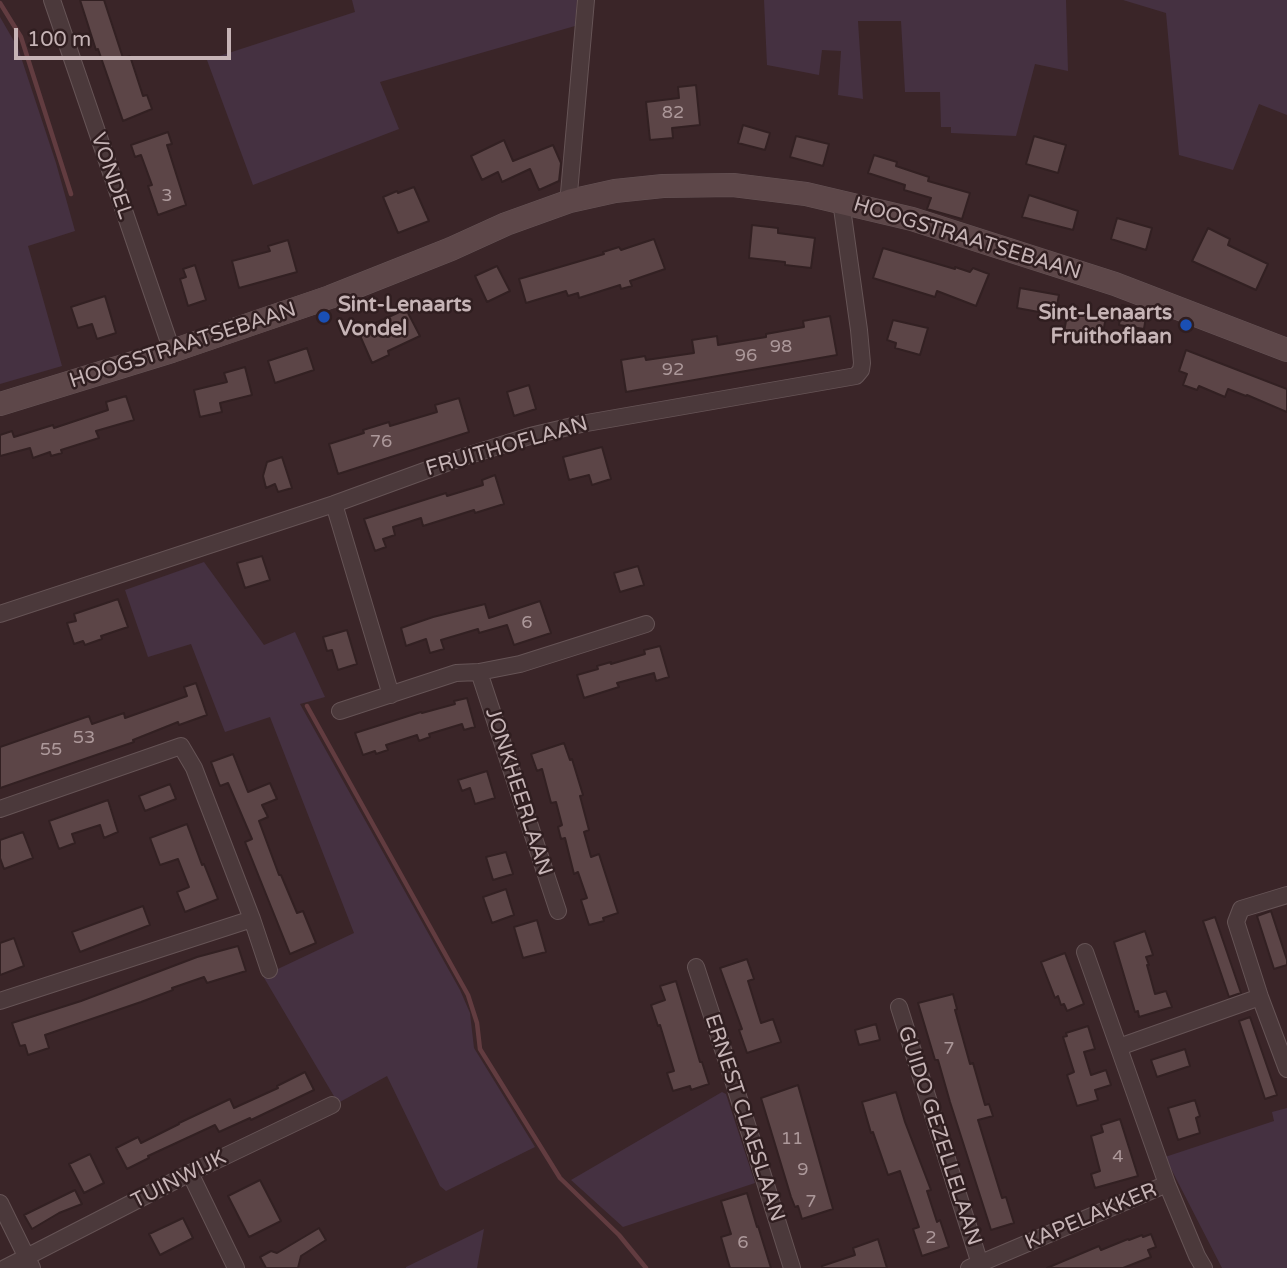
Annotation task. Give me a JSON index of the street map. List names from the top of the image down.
{
  "streets": {
    "main road": ["HOOGSTRAATSEBAAN"],
    "street": [
      "VONDEL",
      "FRUITHOFLAAN",
      "JONKHEERLAAN",
      "ERNEST CLAESLAAN",
      "GUIDO GEZELLELAAN",
      "TUINWIJK",
      "KAPELAKKER"
    ]
  },
  "crossings": [
    ["VONDEL", "HOOGSTRAATSEBAAN"],
    ["HOOGSTRAATSEBAAN", "FRUITHOFLAAN"],
    ["GUIDO GEZELLELAAN", "KAPELAKKER"]
  ],
  "places": ["Sint-Lenaarts Vondel", "Sint-Lenaarts Fruithoflaan"],
  "house_numbers": [
    "82",
    "3",
    "98",
    "96",
    "92",
    "76",
    "6",
    "53",
    "55",
    "7",
    "11",
    "4",
    "9",
    "7",
    "2",
    "6"
  ],
  "scale_bar": "100 m"
}
